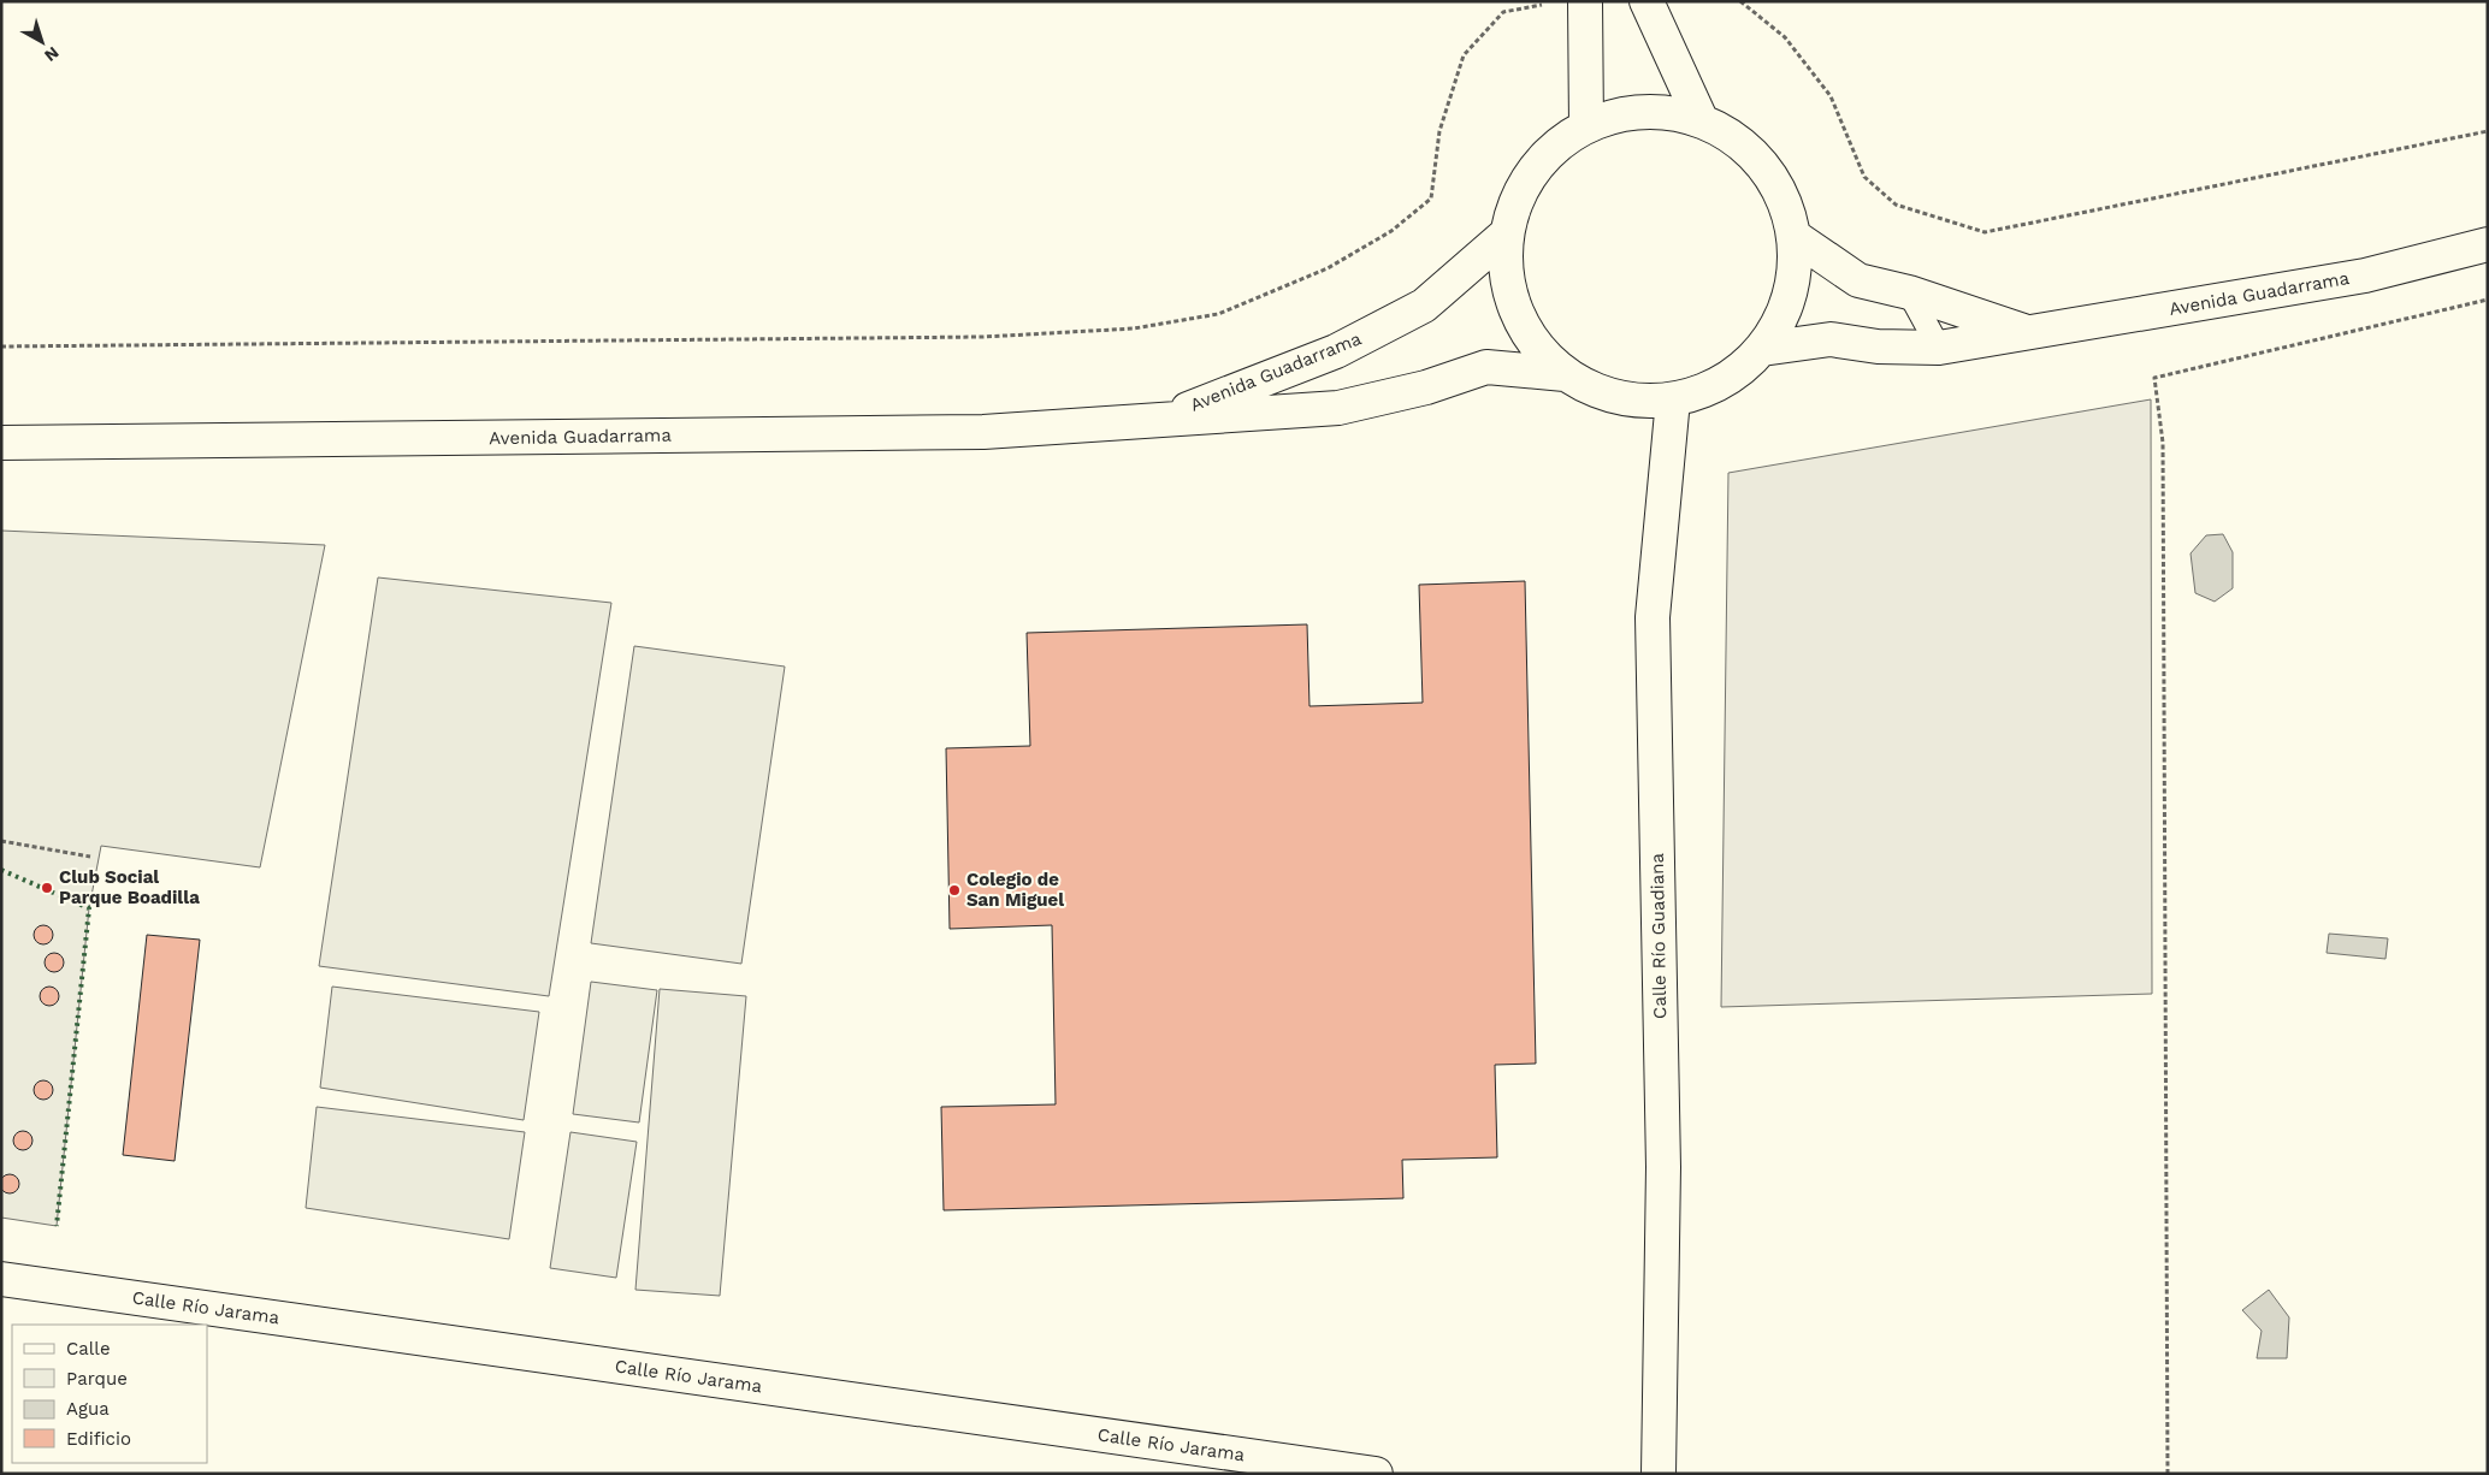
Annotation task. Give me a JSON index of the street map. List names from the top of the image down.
{
  "streets": {
    "street": ["Avenida Guadarrama", "Calle Río Guadiana", "Calle Río Jarama"]
  },
  "places": ["Club Social Parque Boadilla", "Colegio de San Miguel"],
  "legend": [
    "Calle",
    "Parque",
    "Agua",
    "Edificio"
  ],
  "north": "bottom right"
}
